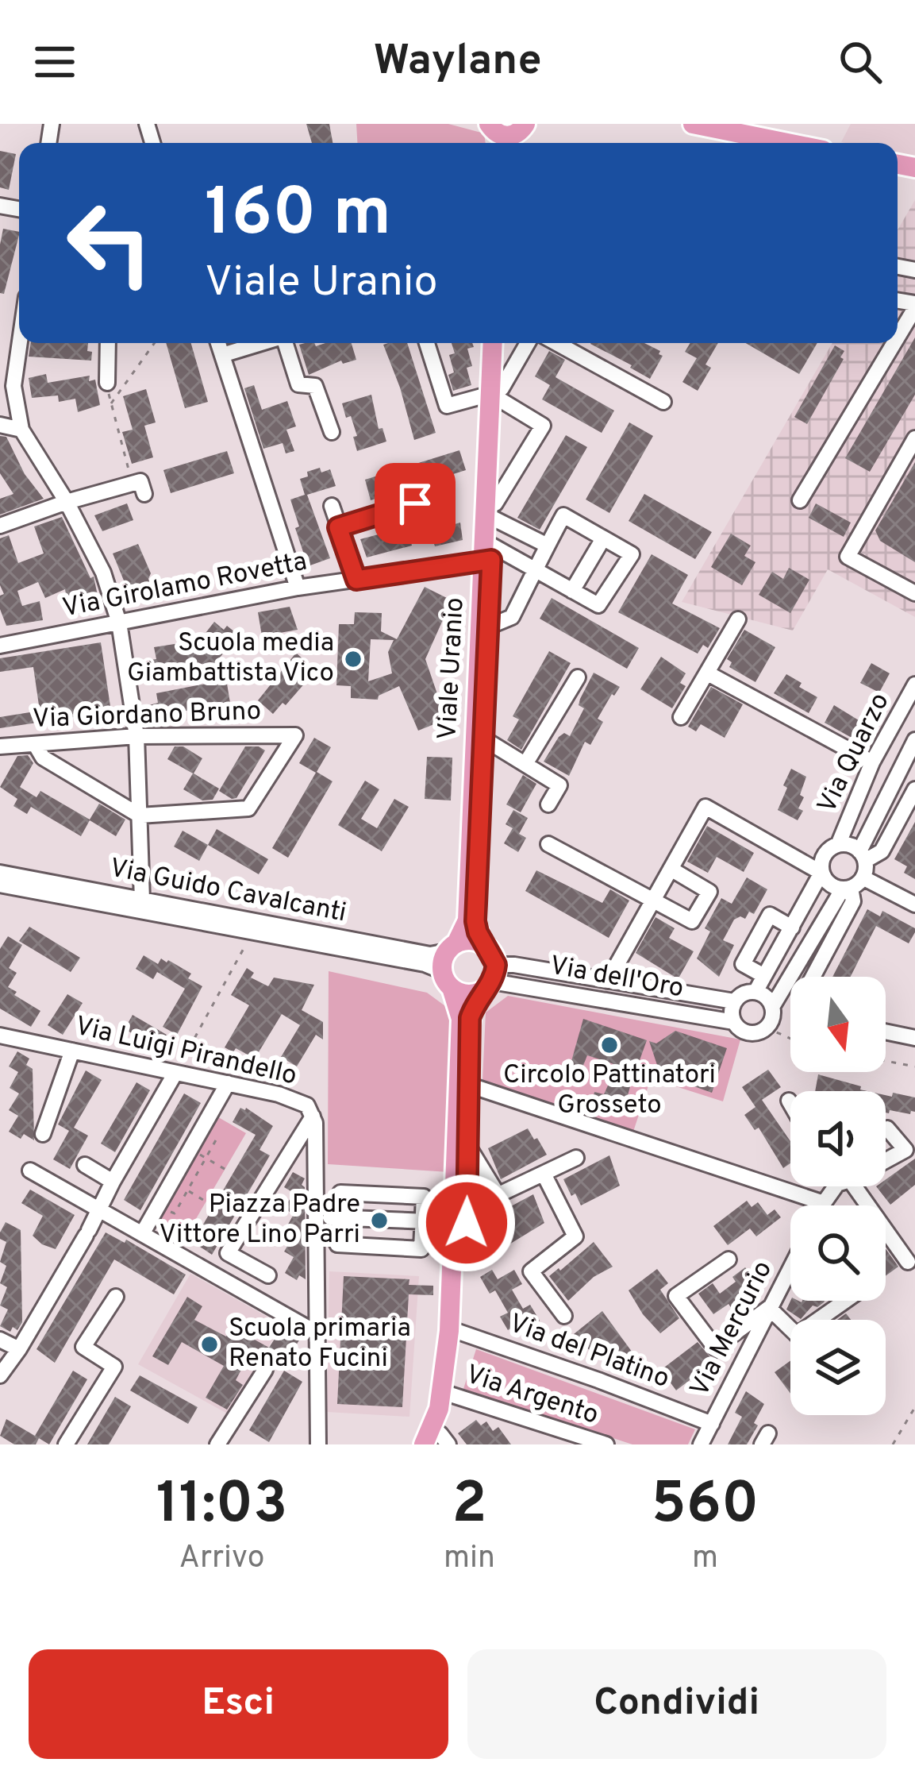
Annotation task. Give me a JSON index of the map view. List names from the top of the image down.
{
  "streets": {
    "main road": ["Viale Uranio"],
    "street": [
      "Via Girolamo Rovetta",
      "Via Giordano Bruno",
      "Via Quarzo",
      "Via Guido Cavalcanti",
      "Via dell'Oro",
      "Via Luigi Pirandello",
      "Via Mercurio",
      "Via del Platino",
      "Via Argento"
    ]
  },
  "crossings": [
    ["Via Girolamo Rovetta", "Viale Uranio"],
    ["Viale Uranio", "Via Guido Cavalcanti"],
    ["Viale Uranio", "Via dell'Oro"],
    ["Via Guido Cavalcanti", "Via dell'Oro"],
    ["Via Mercurio", "Via del Platino"]
  ],
  "places": [
    "Scuola media Giambattista Vico",
    "Circolo Pattinatori Grosseto",
    "Piazza Padre Vittore Lino Parri",
    "Scuola primaria Renato Fucini"
  ],
  "north": "bottom",
  "page": {
    "header": "Waylane",
    "turn": ["160 m", "Viale Uranio"],
    "eta": [
      "11:03",
      "Arrivo",
      "2",
      "min",
      "560",
      "m"
    ],
    "buttons": ["Esci", "Condividi"]
  }
}
